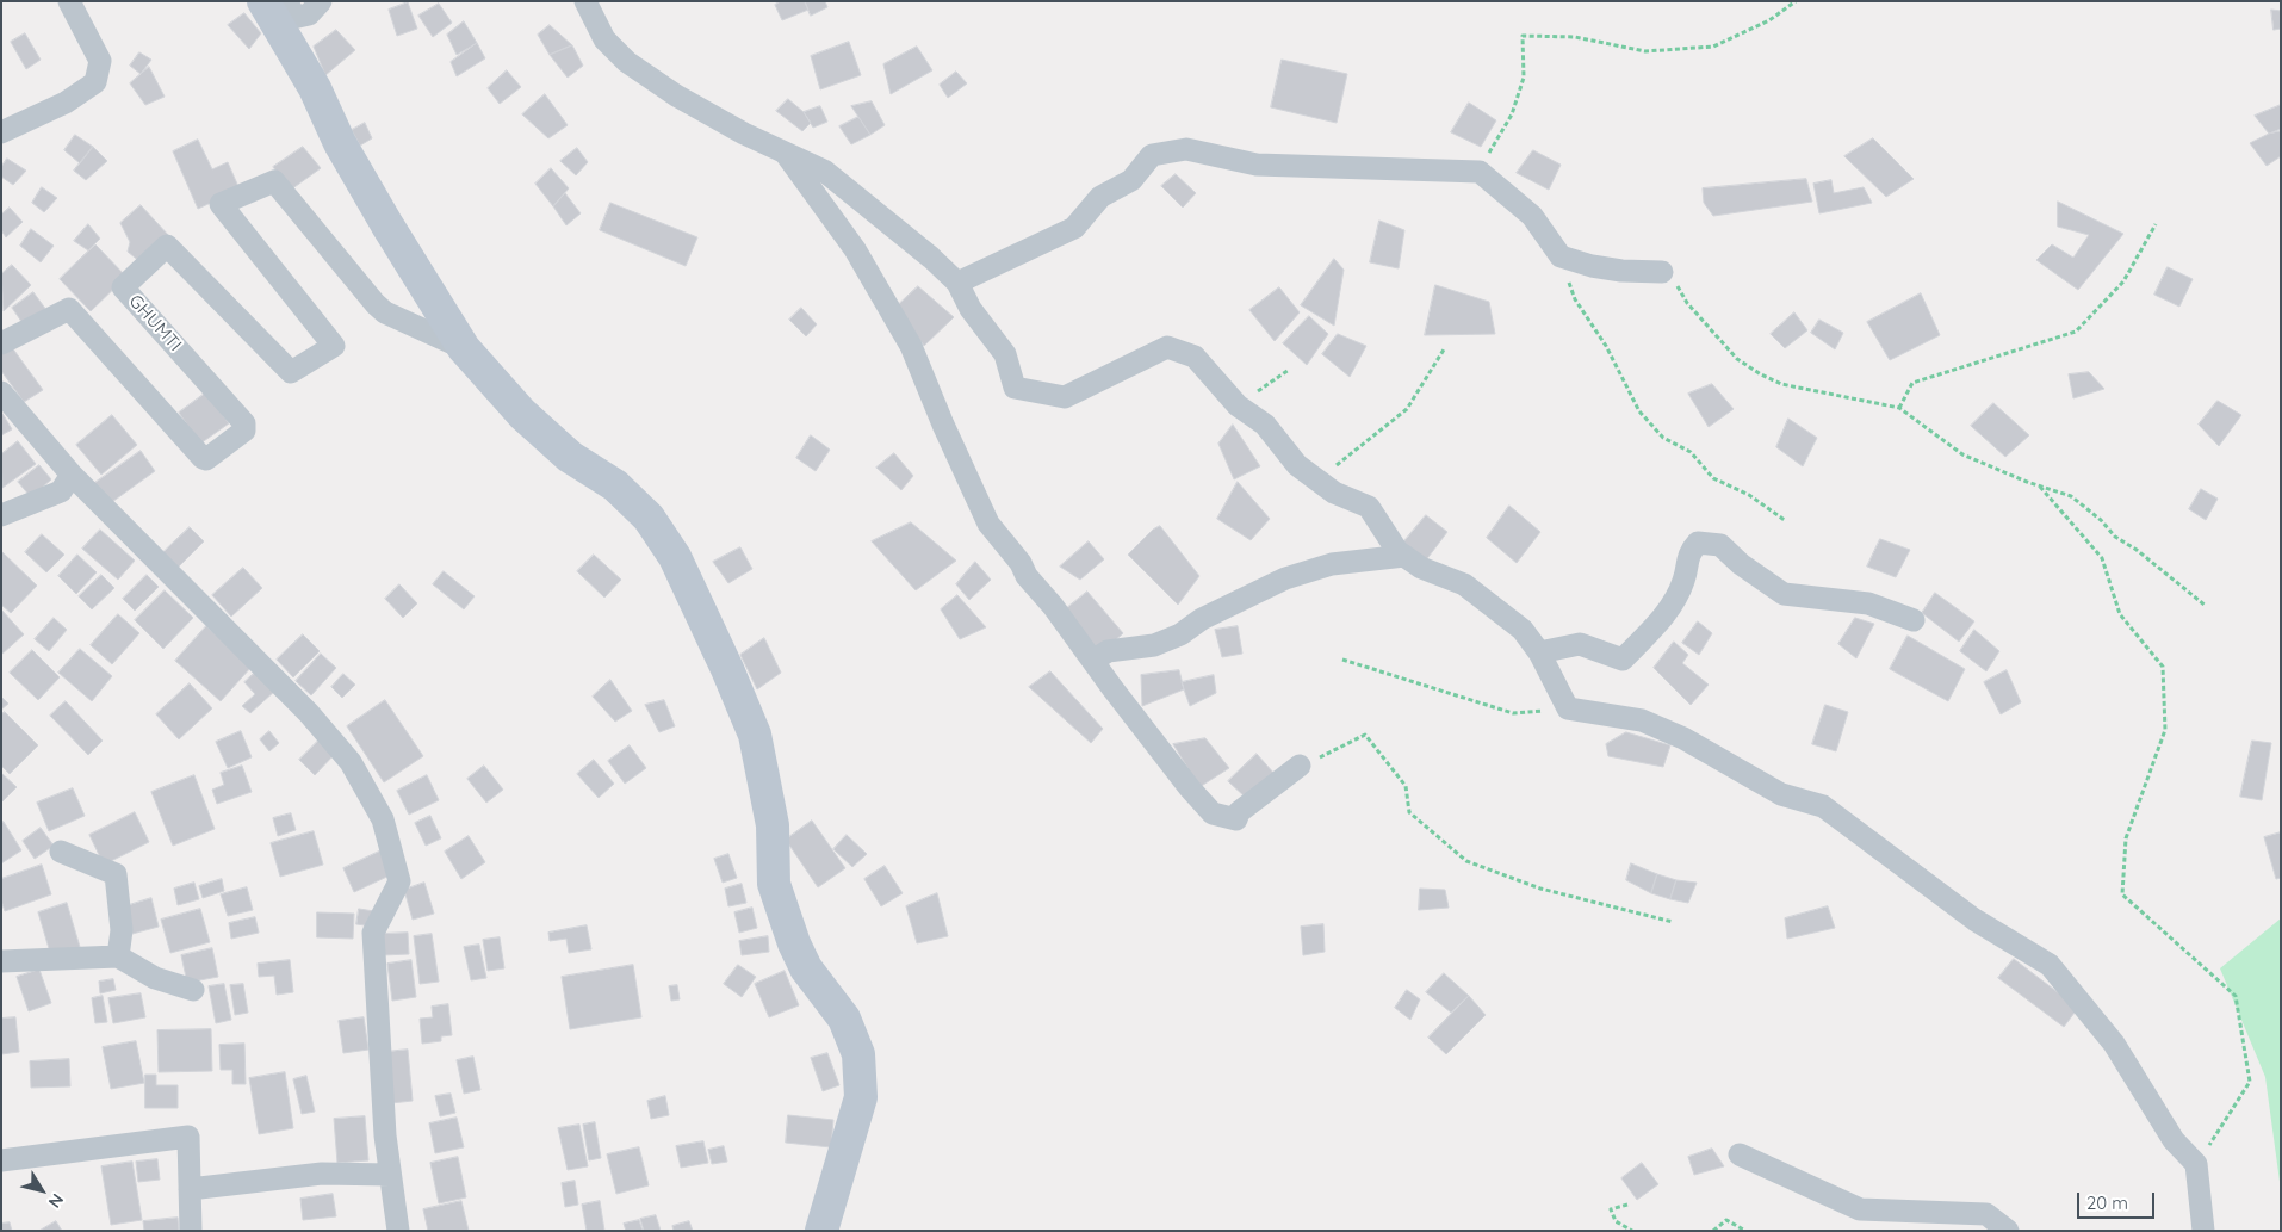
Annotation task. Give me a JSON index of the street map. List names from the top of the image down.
{
  "streets": {
    "street": ["GHUMTI"]
  },
  "scale_bar": "20 m",
  "north": "bottom right"
}
